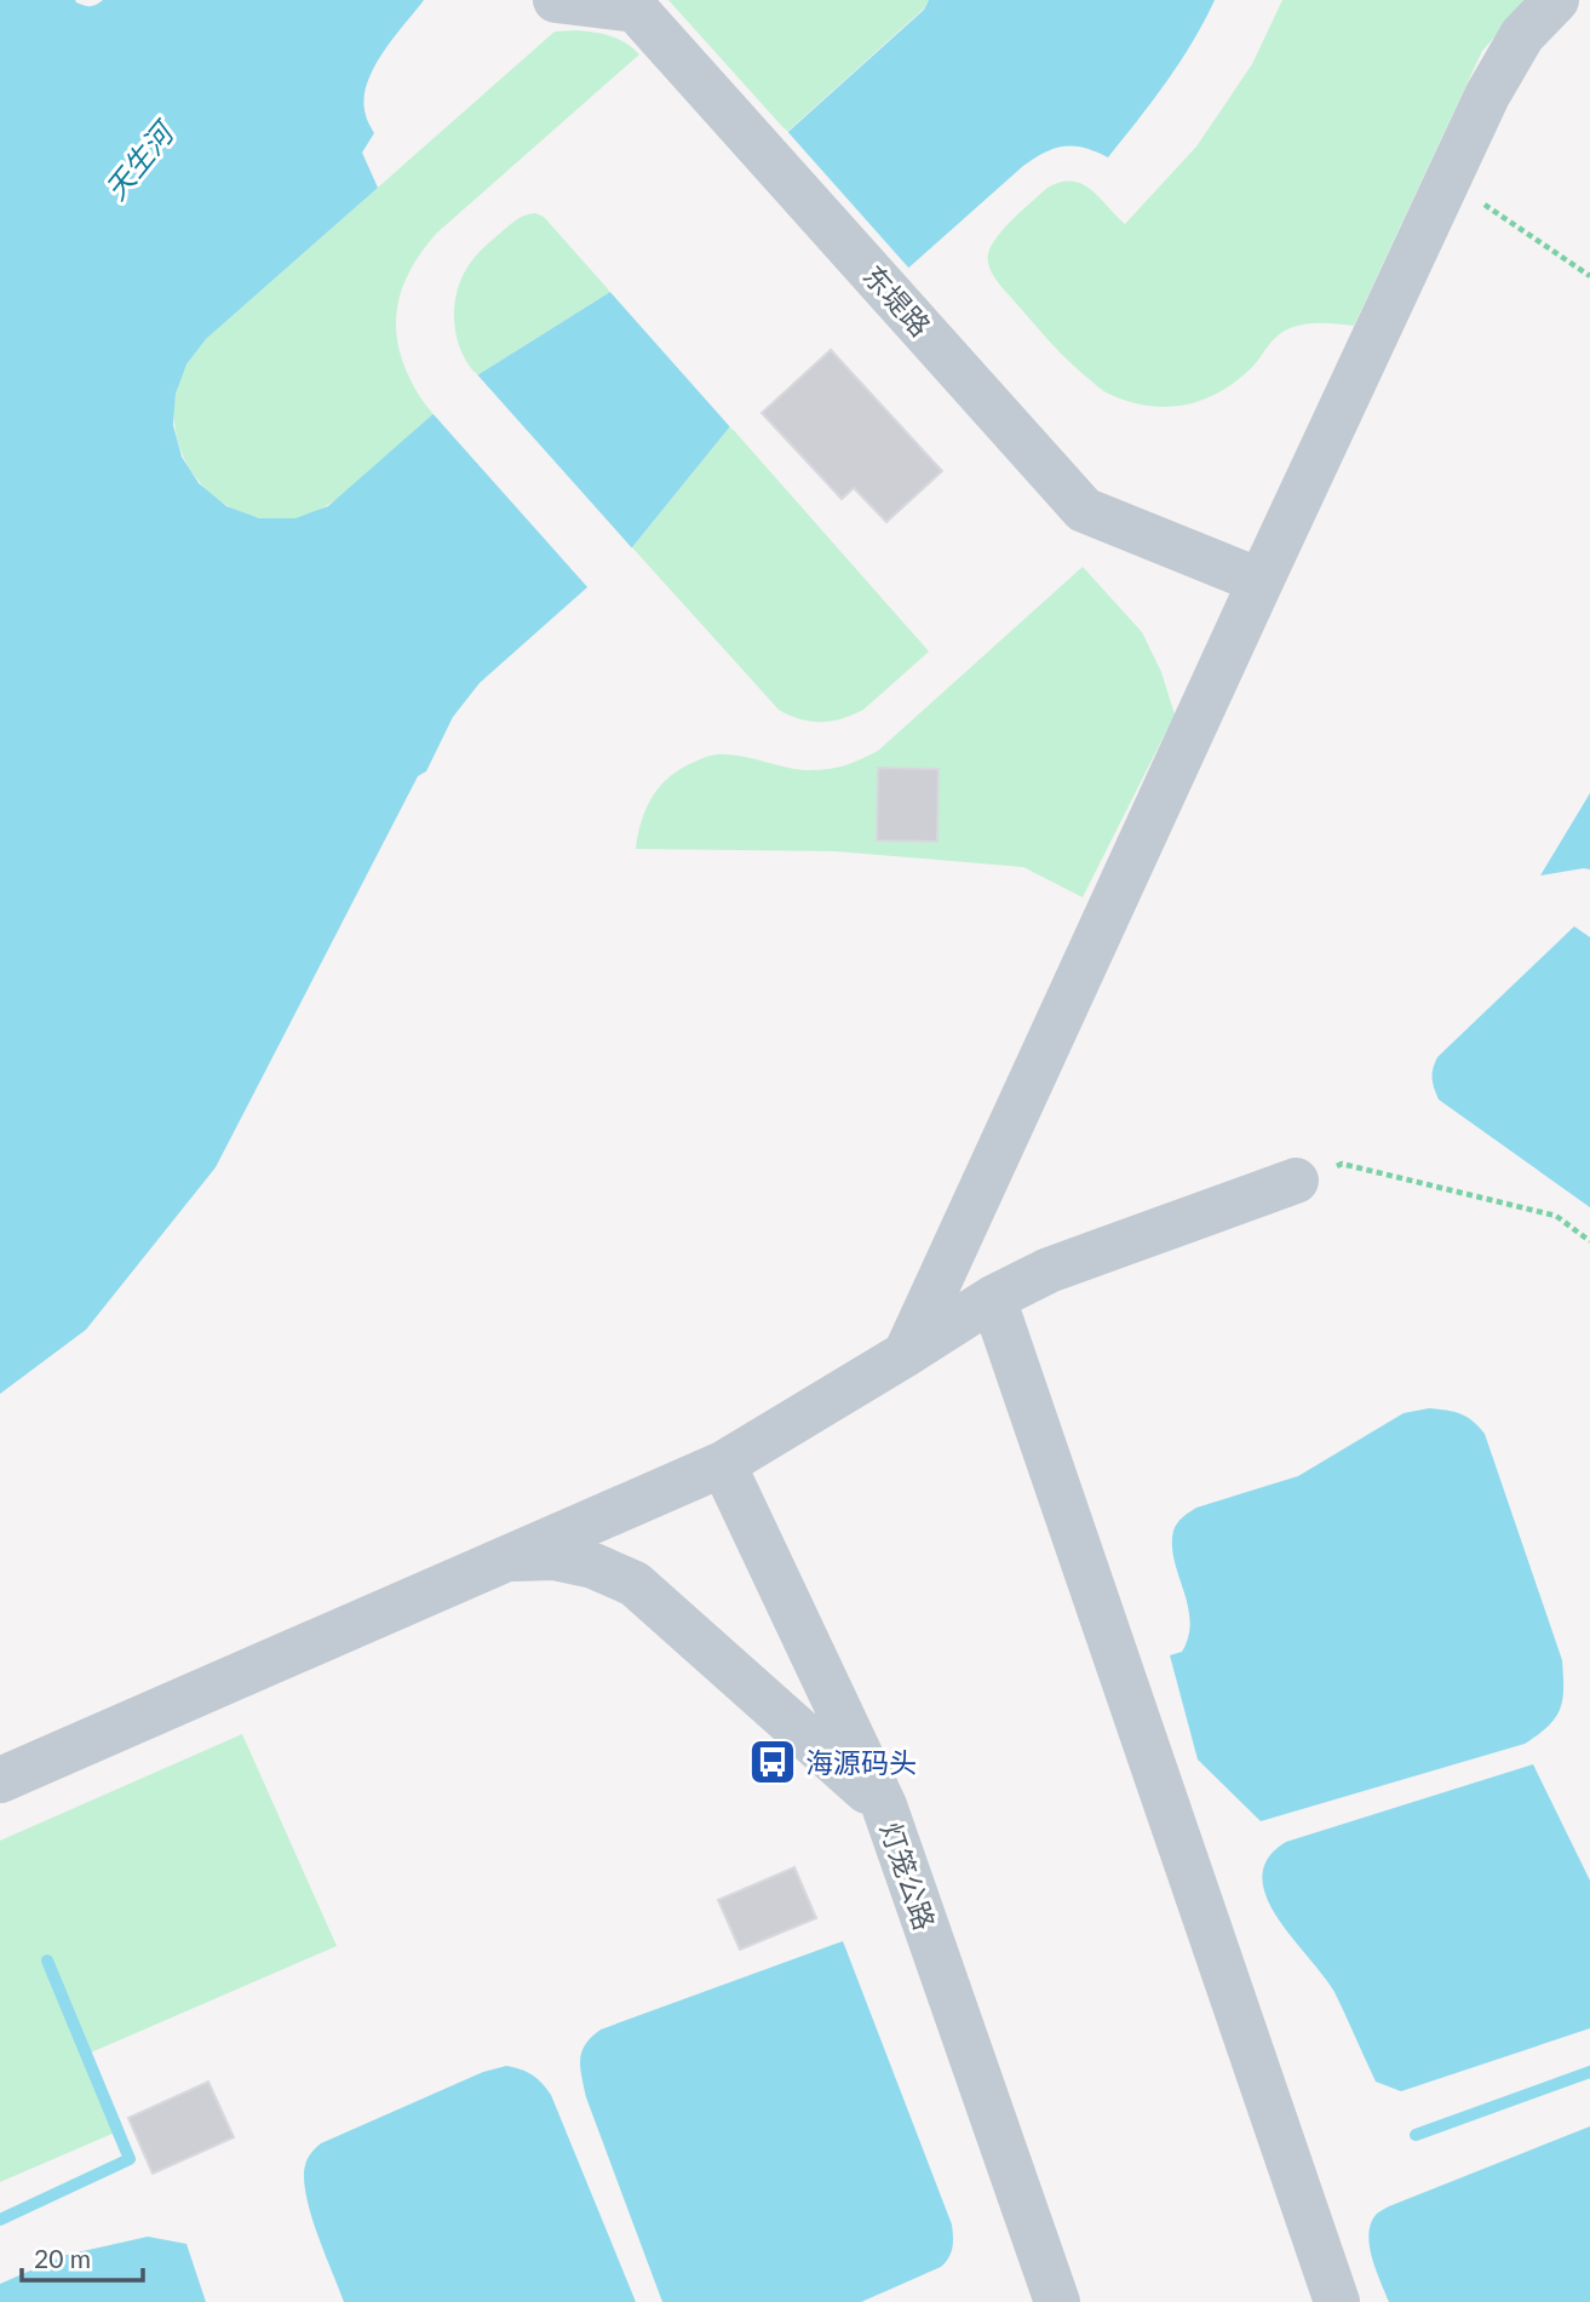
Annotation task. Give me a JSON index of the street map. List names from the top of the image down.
{
  "streets": {
    "street": ["东堤路", "灯笼公路"]
  },
  "water": ["天生河"],
  "places": {
    "bus stop": ["海源码头"]
  },
  "scale_bar": "20 m"
}
